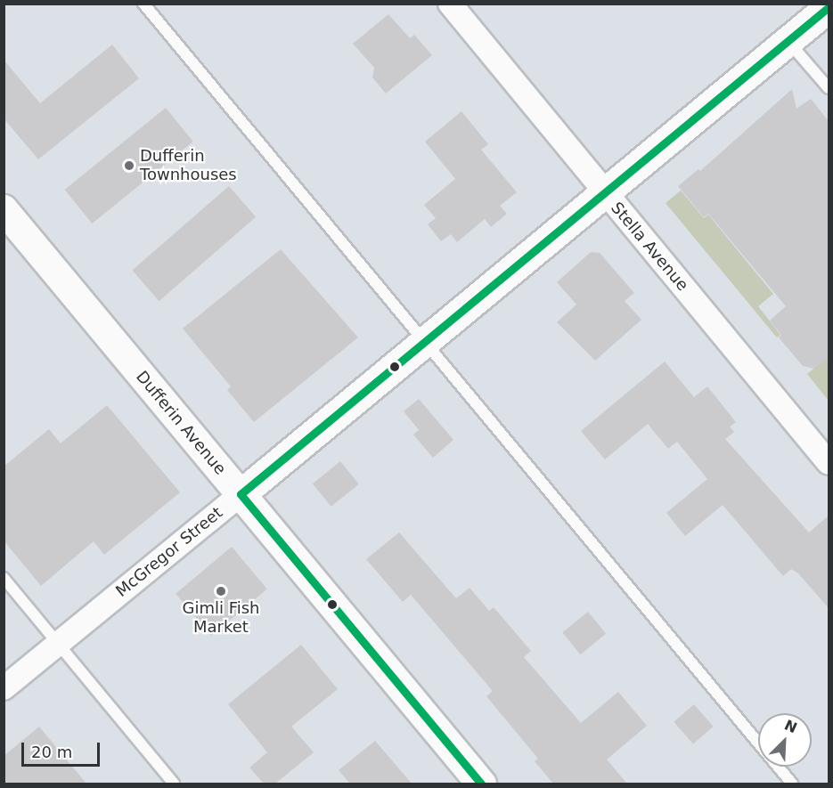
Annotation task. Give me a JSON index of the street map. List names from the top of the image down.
{
  "streets": {
    "main road": ["Dufferin Avenue", "McGregor Street"],
    "street": ["Stella Avenue"]
  },
  "crossings": [
    ["Stella Avenue", "McGregor Street"],
    ["Dufferin Avenue", "McGregor Street"]
  ],
  "places": ["Dufferin Townhouses", "Gimli Fish Market"],
  "scale_bar": "20 m",
  "north": "top right"
}
